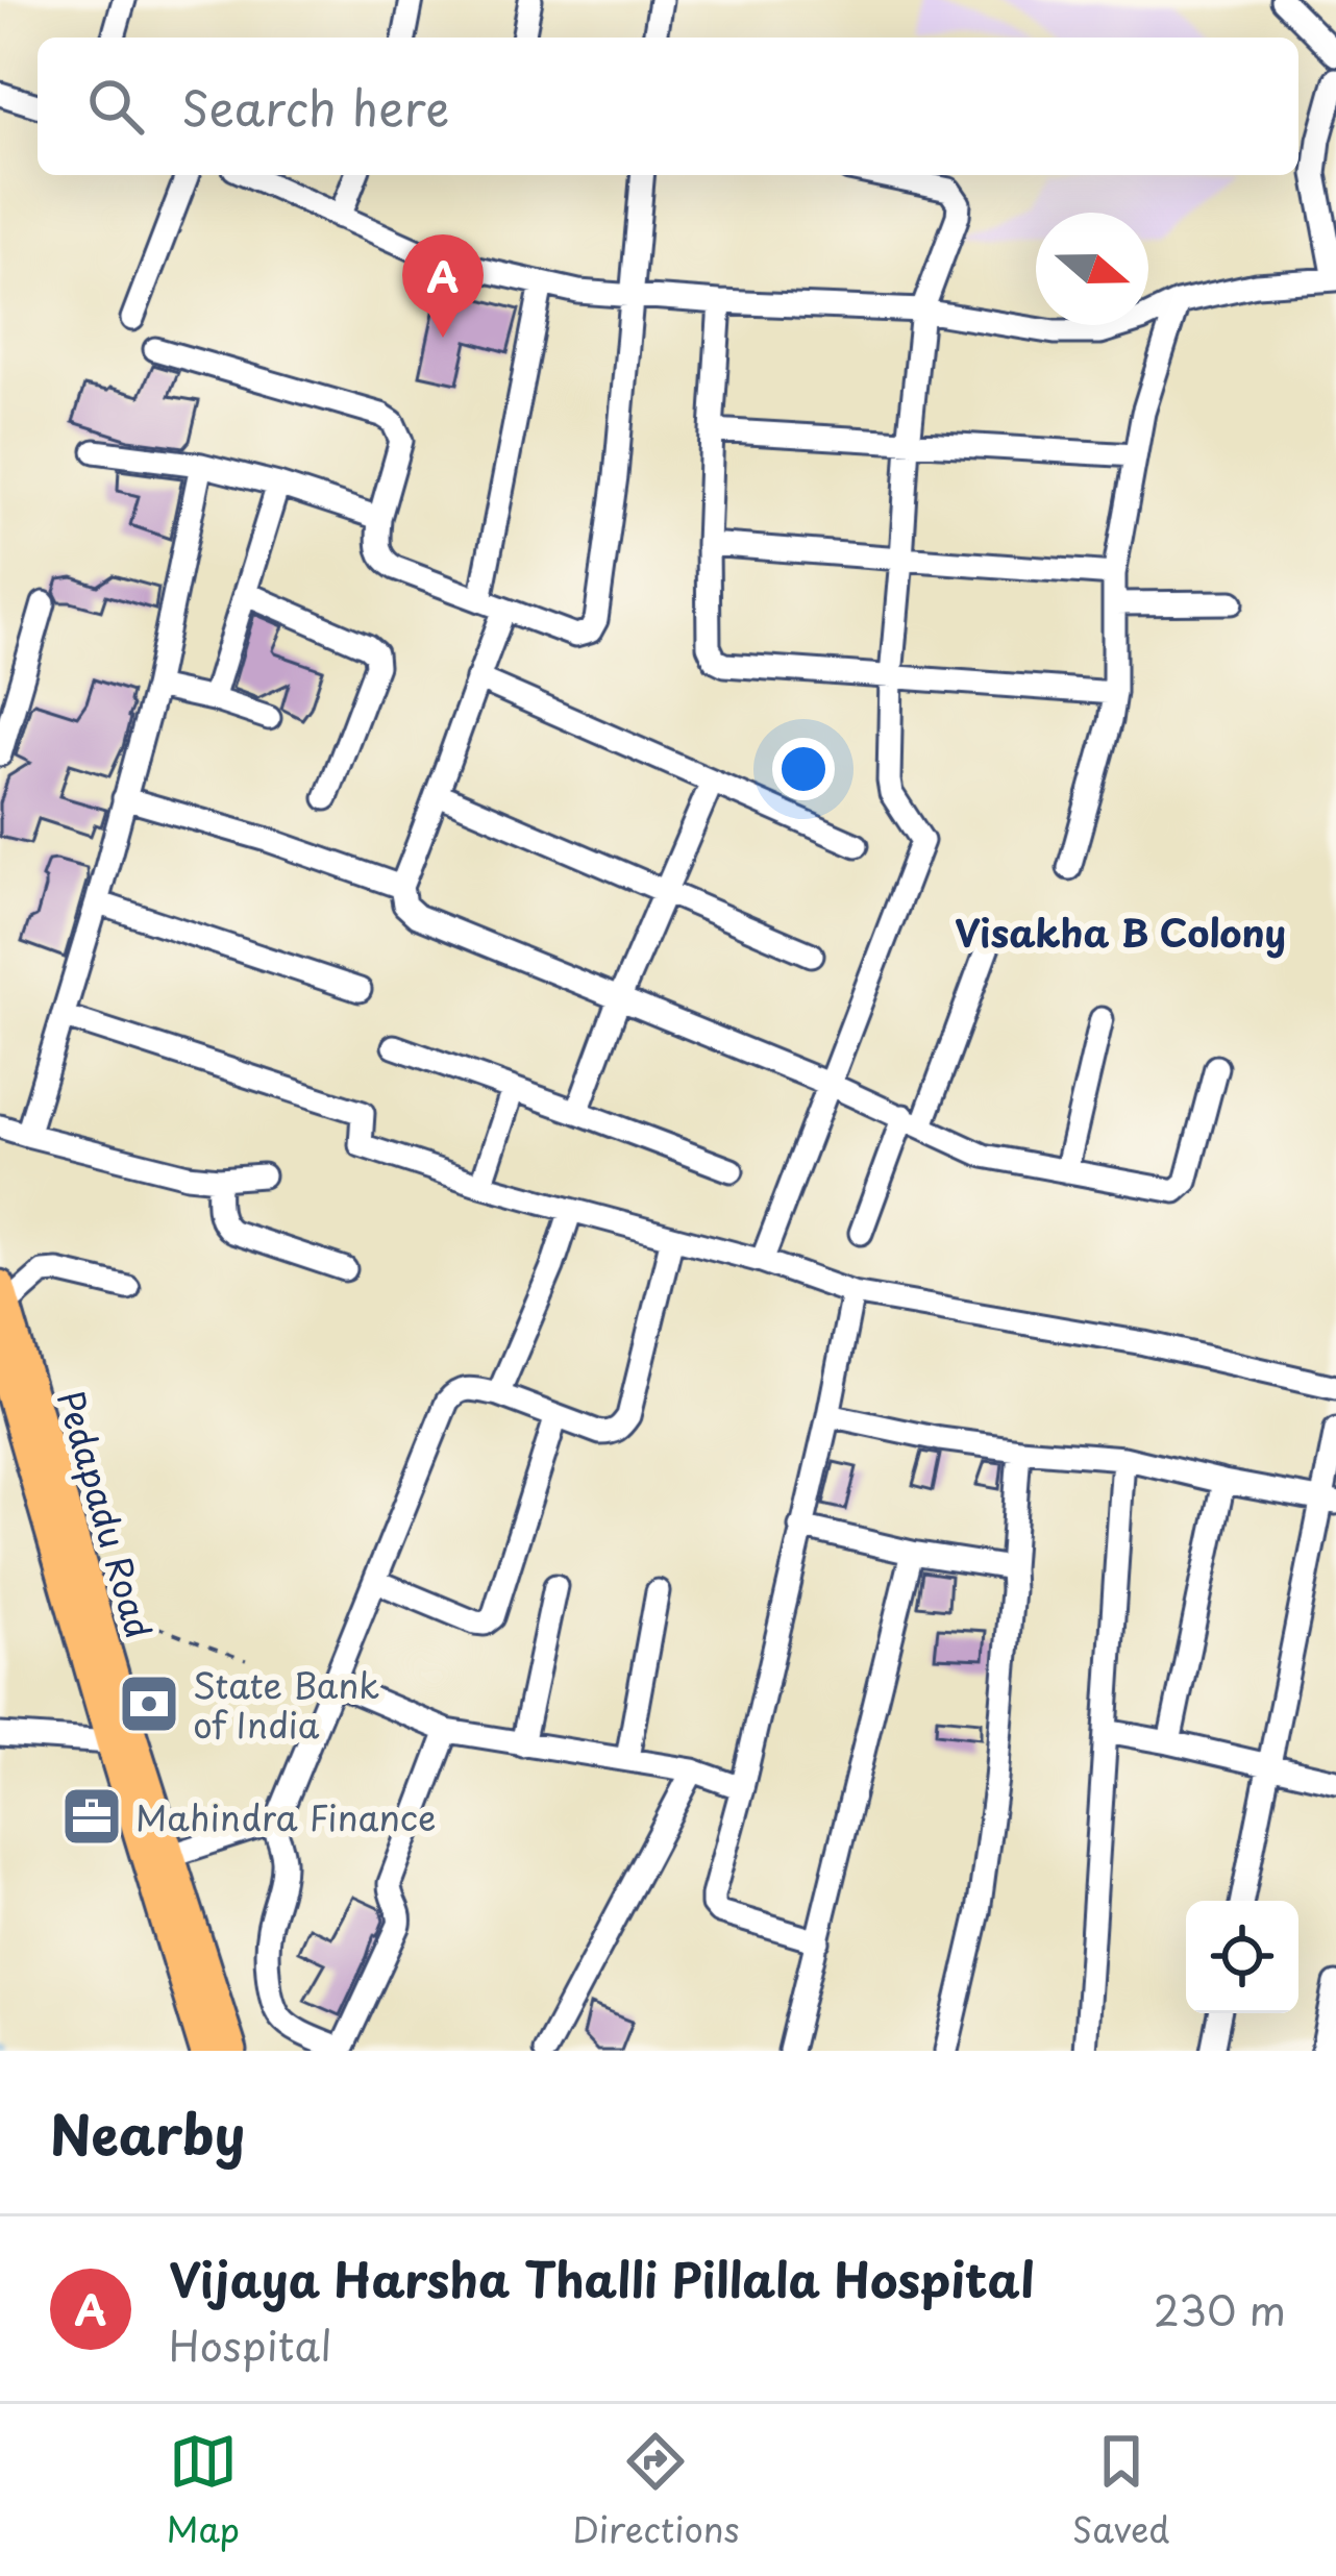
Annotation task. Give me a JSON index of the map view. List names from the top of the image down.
{
  "streets": {
    "main road": ["Pedapadu Road"]
  },
  "districts": ["Visakha B Colony"],
  "places": {
    "bank": ["State Bank of India"],
    "office": ["Mahindra Finance"]
  },
  "north": "right",
  "page": {
    "search": "Search here",
    "pins": "A",
    "heading": "Nearby",
    "list": [
      {
        "mark": "A",
        "name": "Vijaya Harsha Thalli Pillala Hospital",
        "note": "Hospital",
        "value": "230 m"
      }
    ],
    "nav": ["Map", "Directions", "Saved"]
  }
}
